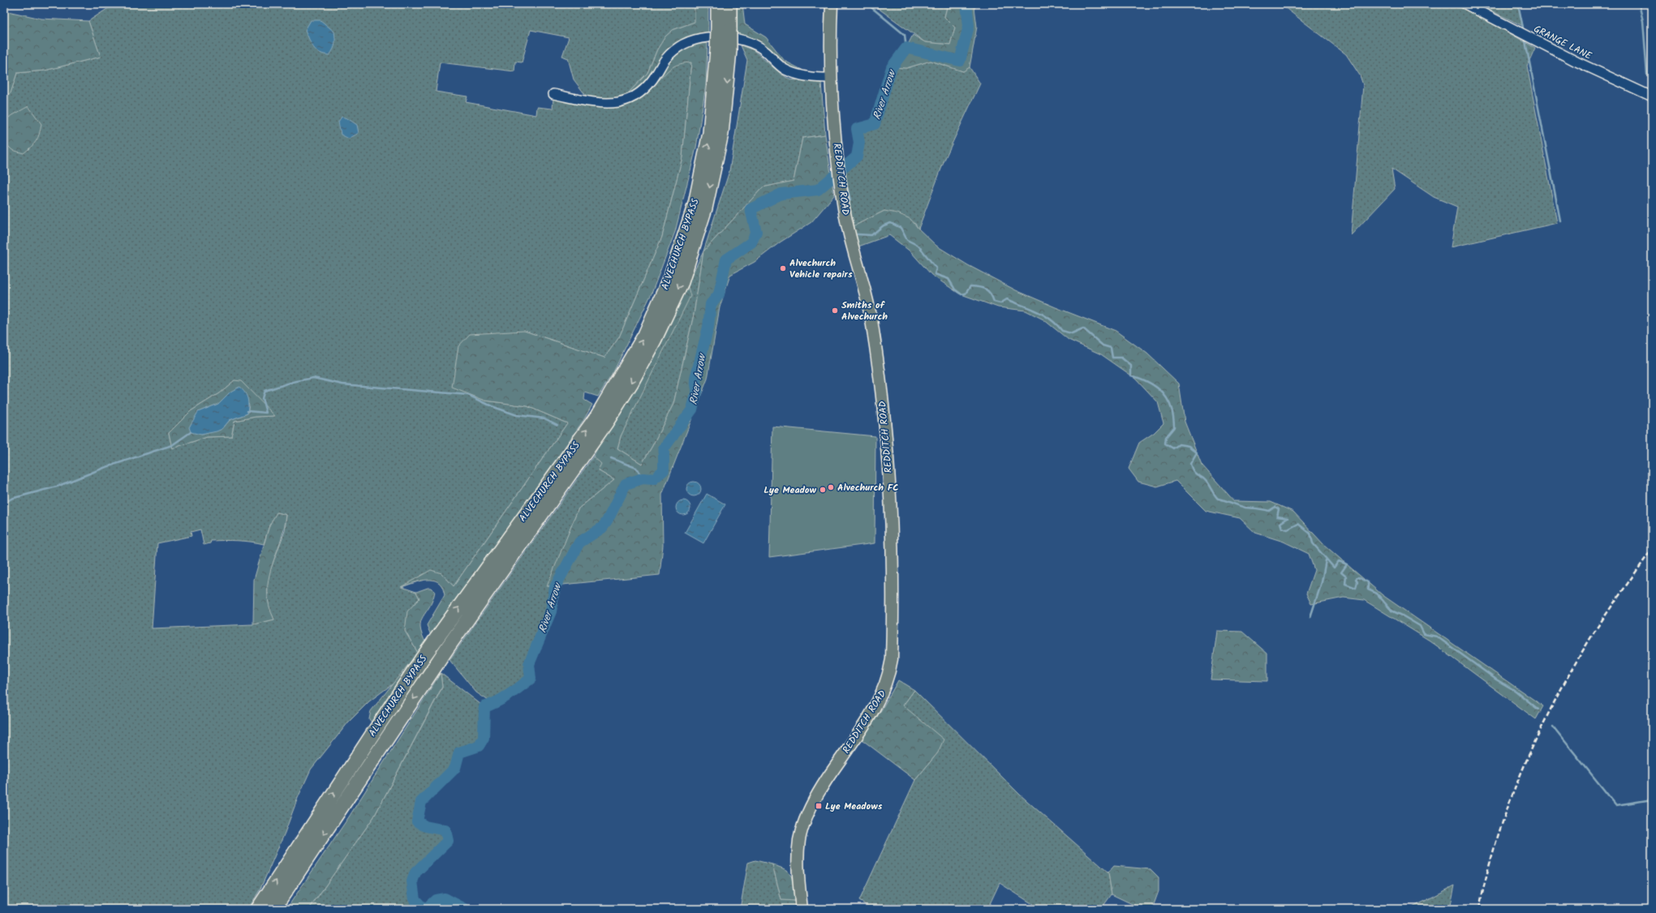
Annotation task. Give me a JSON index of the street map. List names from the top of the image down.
{
  "streets": {
    "highway": ["ALVECHURCH BYPASS"],
    "main road": ["REDDITCH ROAD"],
    "street": ["GRANGE LANE"]
  },
  "water": ["River Arrow"],
  "places": {
    "other": [
      "Alvechurch Vehicle repairs",
      "Smiths of Alvechurch",
      "Alvechurch FC",
      "Lye Meadow"
    ],
    "transit": ["Lye Meadows"]
  }
}
